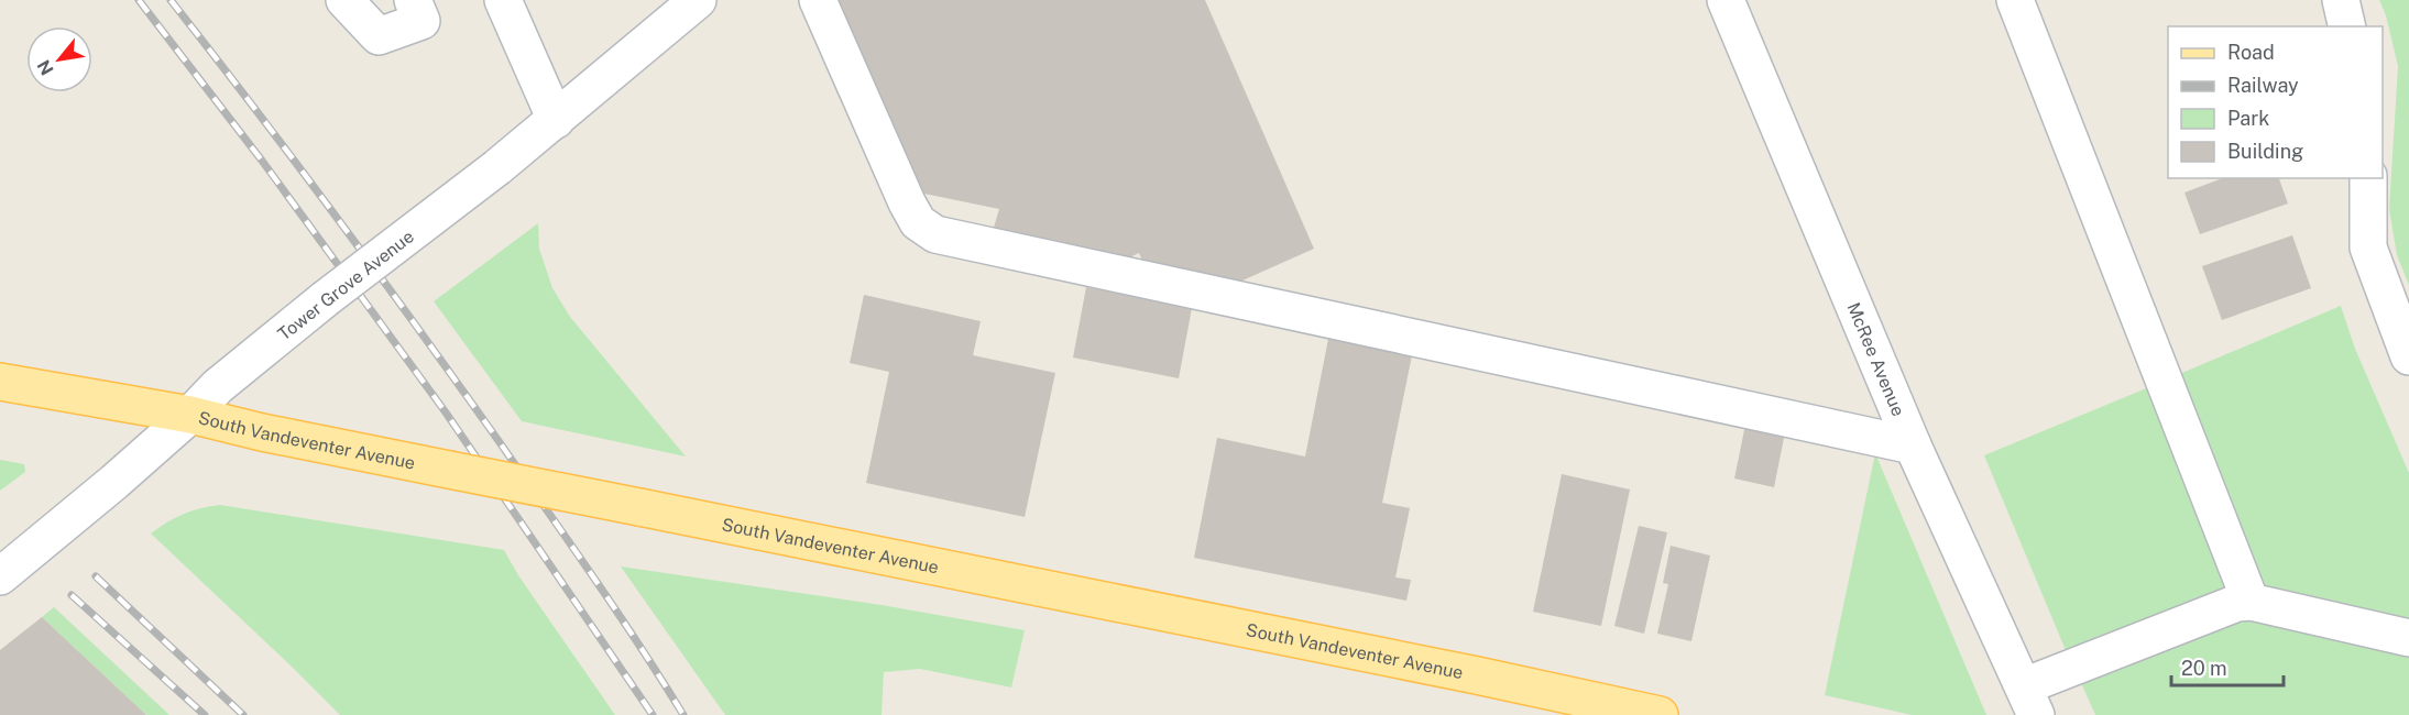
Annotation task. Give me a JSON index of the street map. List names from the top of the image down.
{
  "streets": {
    "main road": ["South Vandeventer Avenue"],
    "street": ["Tower Grove Avenue", "McRee Avenue"]
  },
  "crossings": [
    ["Tower Grove Avenue", "South Vandeventer Avenue"]
  ],
  "legend": [
    "Road",
    "Railway",
    "Park",
    "Building"
  ],
  "scale_bar": "20 m",
  "north": "bottom left"
}
